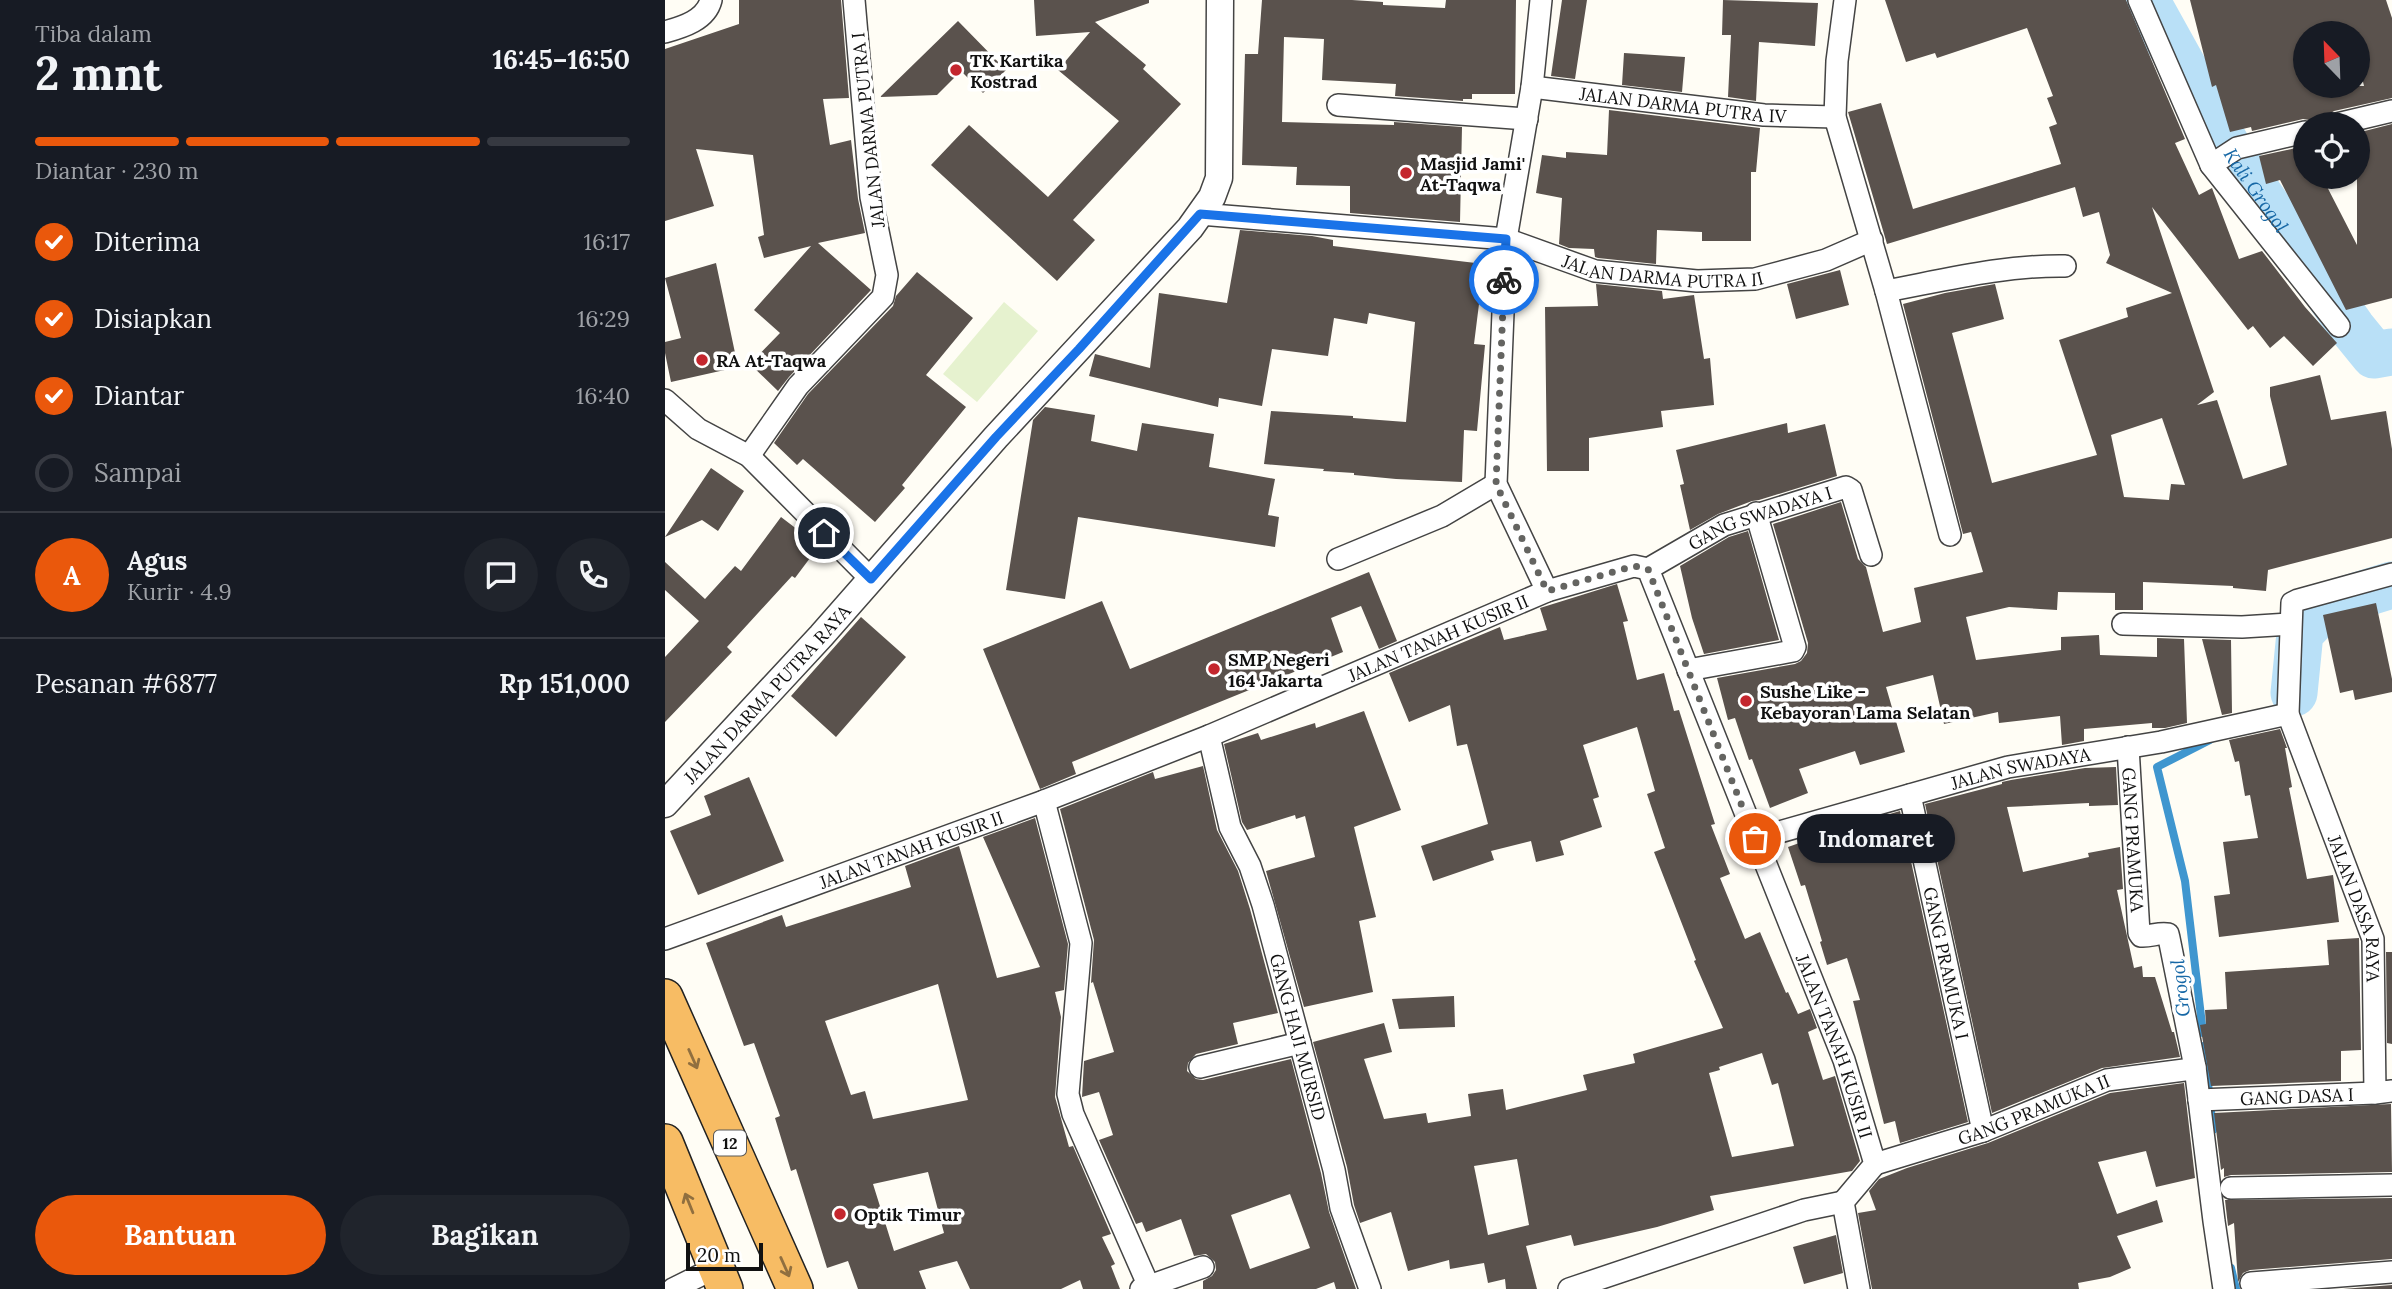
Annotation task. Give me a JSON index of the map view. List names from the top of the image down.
{
  "streets": {
    "highway": ["12"],
    "street": [
      "JALAN DARMA PUTRA IV",
      "JALAN DARMA PUTRA I",
      "JALAN DARMA PUTRA II",
      "GANG SWADAYA I",
      "JALAN TANAH KUSIR II",
      "JALAN DARMA PUTRA RAYA",
      "JALAN SWADAYA",
      "GANG PRAMUKA",
      "JALAN DASA RAYA",
      "GANG PRAMUKA I",
      "GANG HAJI MURSID",
      "GANG DASA I",
      "GANG PRAMUKA II"
    ]
  },
  "crossings": [
    ["JALAN DARMA PUTRA II", "JALAN DARMA PUTRA RAYA"],
    ["GANG SWADAYA I", "JALAN TANAH KUSIR II"],
    ["JALAN TANAH KUSIR II", "JALAN SWADAYA"],
    ["JALAN TANAH KUSIR II", "GANG HAJI MURSID"],
    ["JALAN TANAH KUSIR II", "GANG PRAMUKA II"],
    ["JALAN SWADAYA", "GANG PRAMUKA"],
    ["JALAN SWADAYA", "JALAN DASA RAYA"],
    ["JALAN SWADAYA", "GANG PRAMUKA I"],
    ["GANG PRAMUKA", "GANG PRAMUKA II"],
    ["JALAN DASA RAYA", "GANG DASA I"],
    ["GANG PRAMUKA I", "GANG PRAMUKA II"]
  ],
  "water": ["Kali Grogol", "Grogol"],
  "places": [
    "TK Kartika Kostrad",
    "Masjid Jami' At-Taqwa",
    "RA At-Taqwa",
    "SMP Negeri 164 Jakarta",
    "Sushe Like - Kebayoran Lama Selatan",
    "Indomaret",
    "Optik Timur"
  ],
  "scale_bar": "20 m",
  "north": "top left",
  "page": {
    "heading": ["2 mnt", "Tiba dalam", "16:45–16:50"],
    "panel": [
      "Agus",
      "Kurir · 4.9",
      "Pesanan #6877",
      "Rp 151,000"
    ],
    "bar": "Diantar · 230 m",
    "list": [
      ["Diterima", "16:17"],
      ["Disiapkan", "16:29"],
      ["Diantar", "16:40"],
      "Sampai"
    ],
    "round": "A",
    "bubble": "Indomaret",
    "buttons": ["Bantuan", "Bagikan"],
    "scale": "20 m"
  }
}
